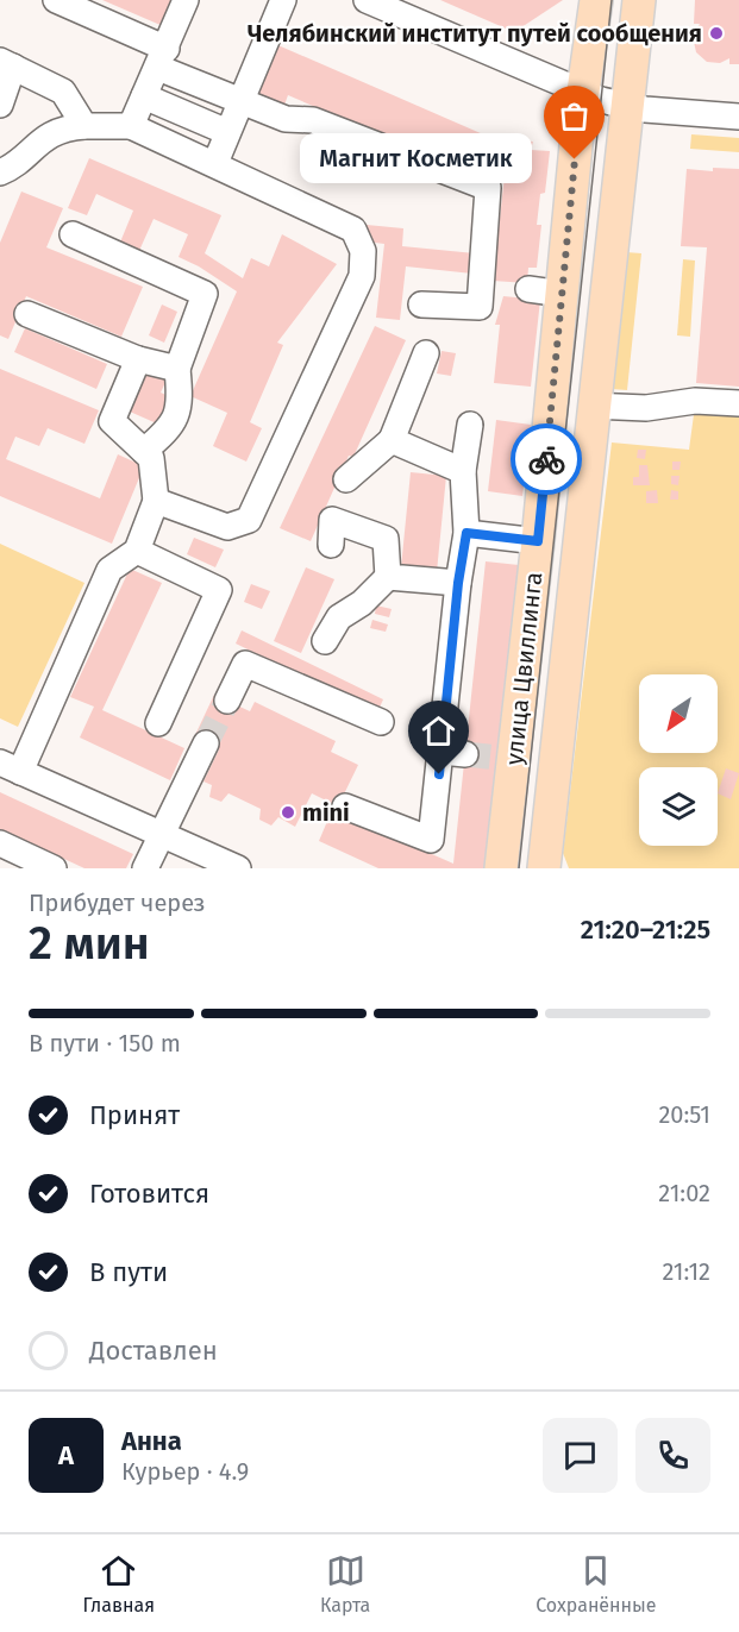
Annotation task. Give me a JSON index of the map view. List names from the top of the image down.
{
  "streets": {
    "main road": ["улица Цвиллинга"]
  },
  "places": ["Челябинский институт путей сообщения", "Магнит Косметик", "mini"],
  "north": "bottom left",
  "page": {
    "bubble": "Магнит Косметик",
    "heading": ["2 мин", "Прибудет через", "21:20–21:25"],
    "panel": ["Анна", "Курьер · 4.9"],
    "bar": "В пути · 150 m",
    "list": [
      ["Принят", "20:51"],
      ["Готовится", "21:02"],
      ["В пути", "21:12"],
      "Доставлен"
    ],
    "round": "А",
    "tabs": ["Главная", "Карта", "Сохранённые"]
  }
}
